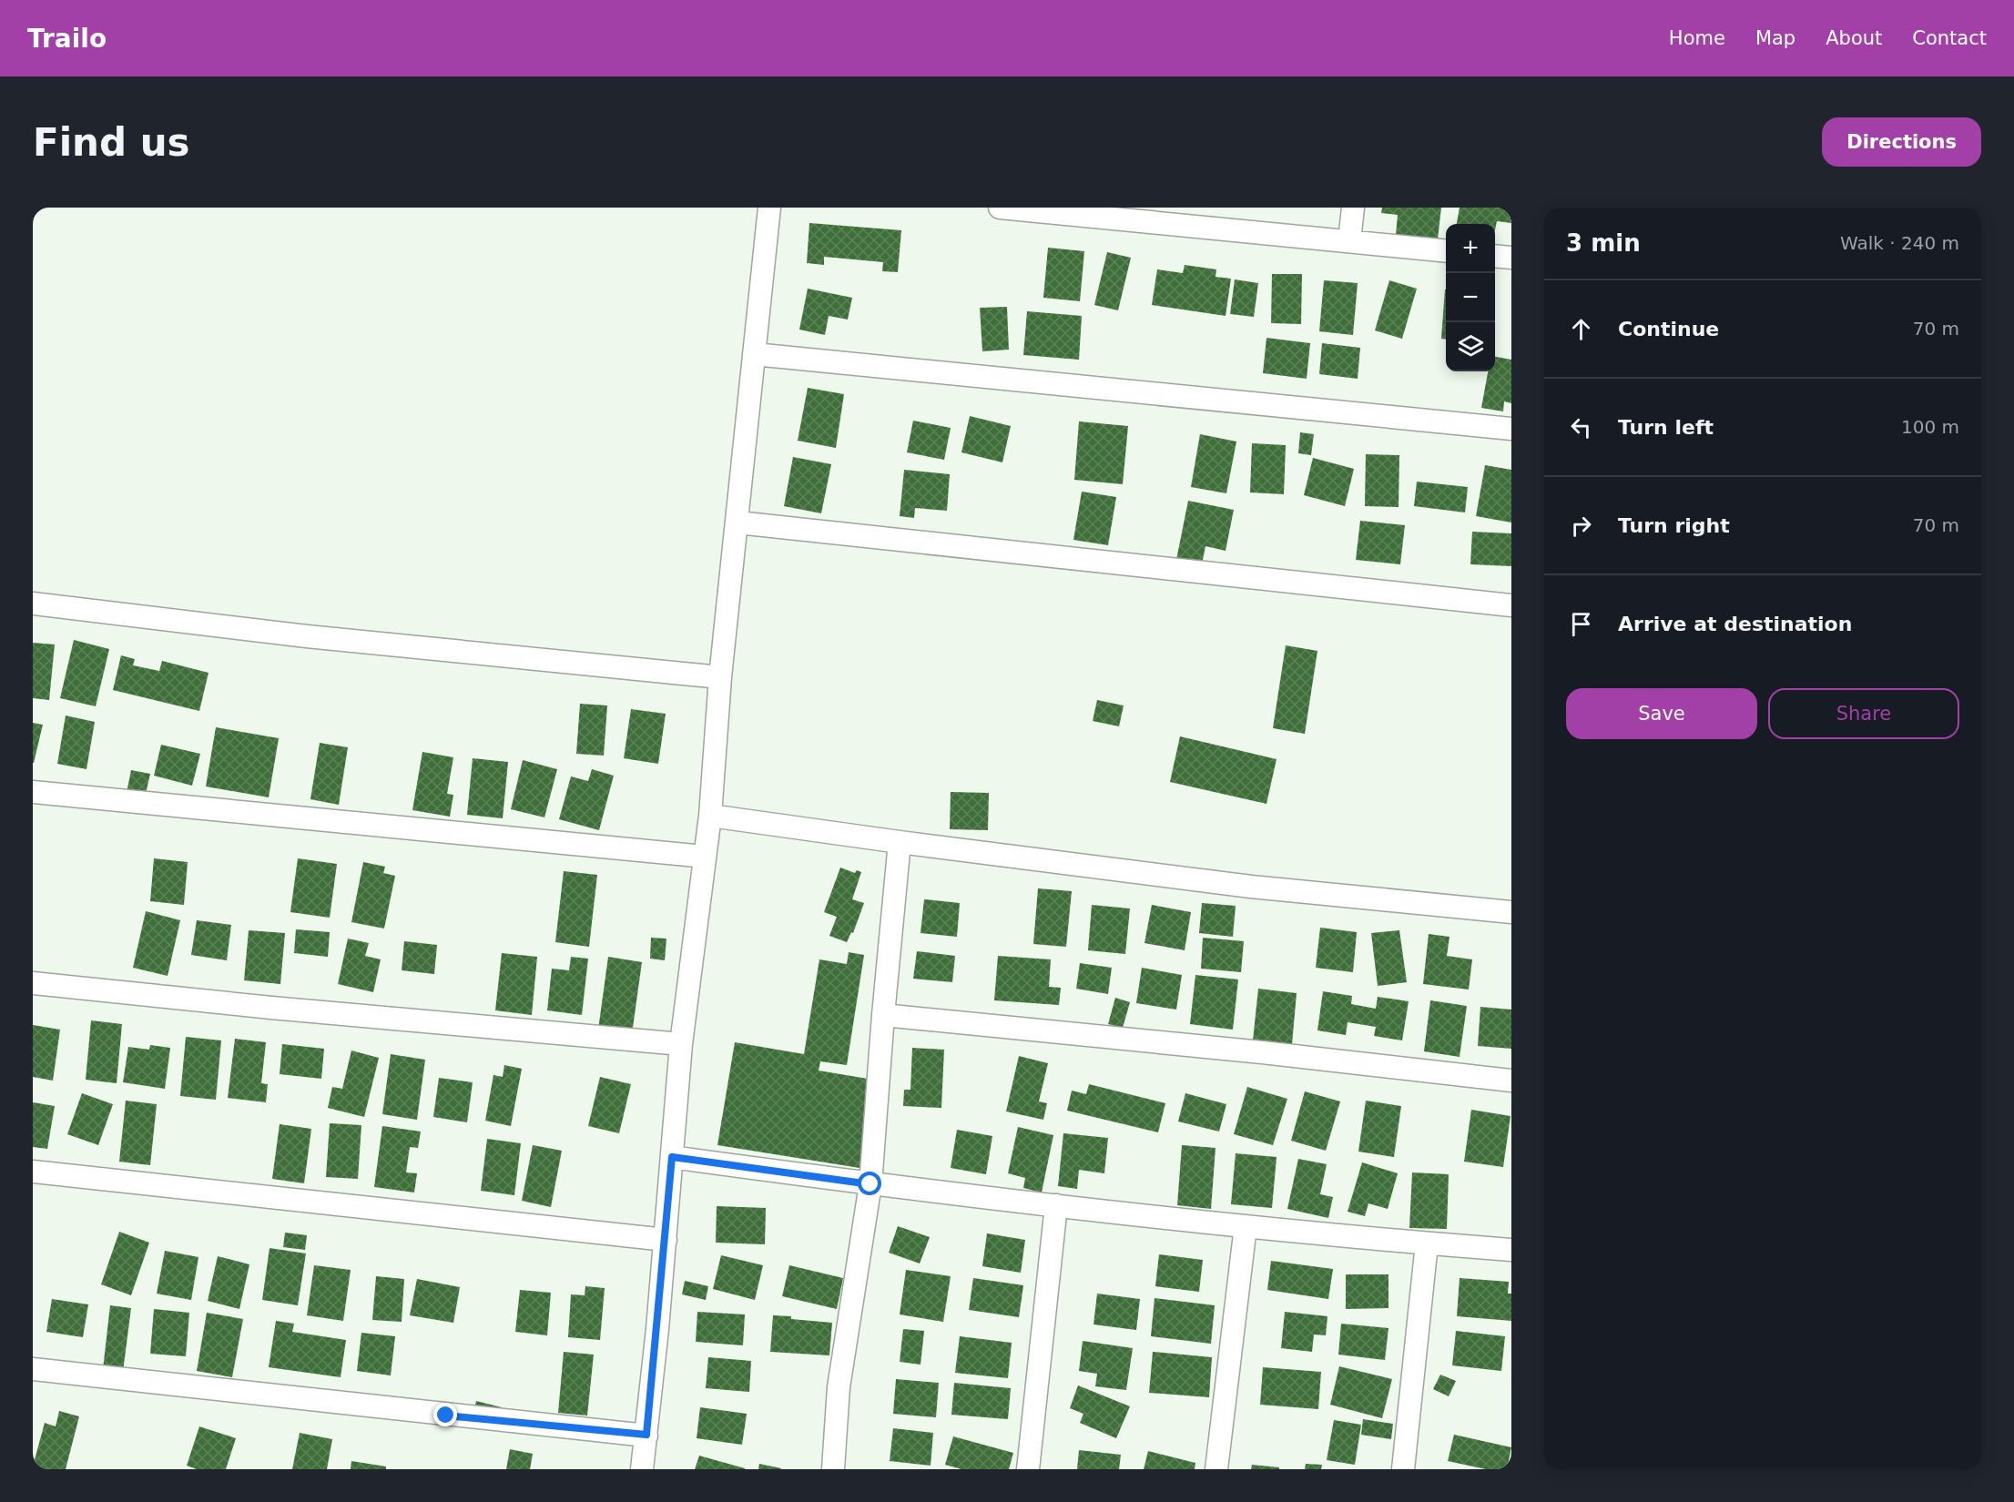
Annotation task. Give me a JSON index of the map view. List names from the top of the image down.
{
  "page": {
    "header": "Trailo",
    "nav": [
      "Home",
      "Map",
      "About",
      "Contact"
    ],
    "buttons": [
      "Directions",
      ["Save", "Share"]
    ],
    "title": "Find us",
    "heading": ["3 min", "Walk · 240 m"],
    "map_buttons": ["+", "−"],
    "list": [
      ["Continue", "70 m"],
      ["Turn left", "100 m"],
      ["Turn right", "70 m"],
      "Arrive at destination"
    ]
  }
}
